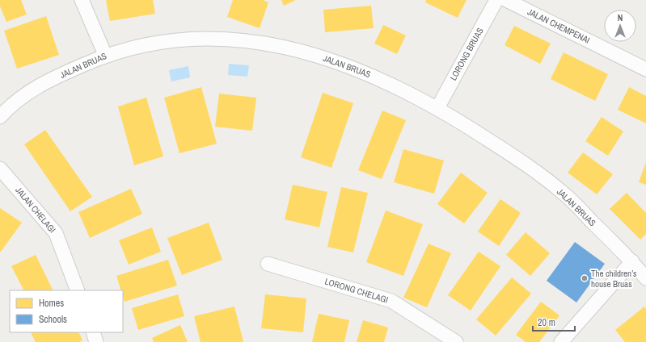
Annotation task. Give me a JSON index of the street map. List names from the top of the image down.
{
  "streets": {
    "street": [
      "JALAN CHEMPENAI",
      "LORONG BRUAS",
      "JALAN BRUAS",
      "JALAN CHELAGI",
      "LORONG CHELAGI"
    ]
  },
  "crossings": [
    ["LORONG BRUAS", "JALAN BRUAS"]
  ],
  "places": ["The children’s house Bruas"],
  "legend": ["Homes", "Schools"],
  "scale_bar": "20 m",
  "north": "top"
}
